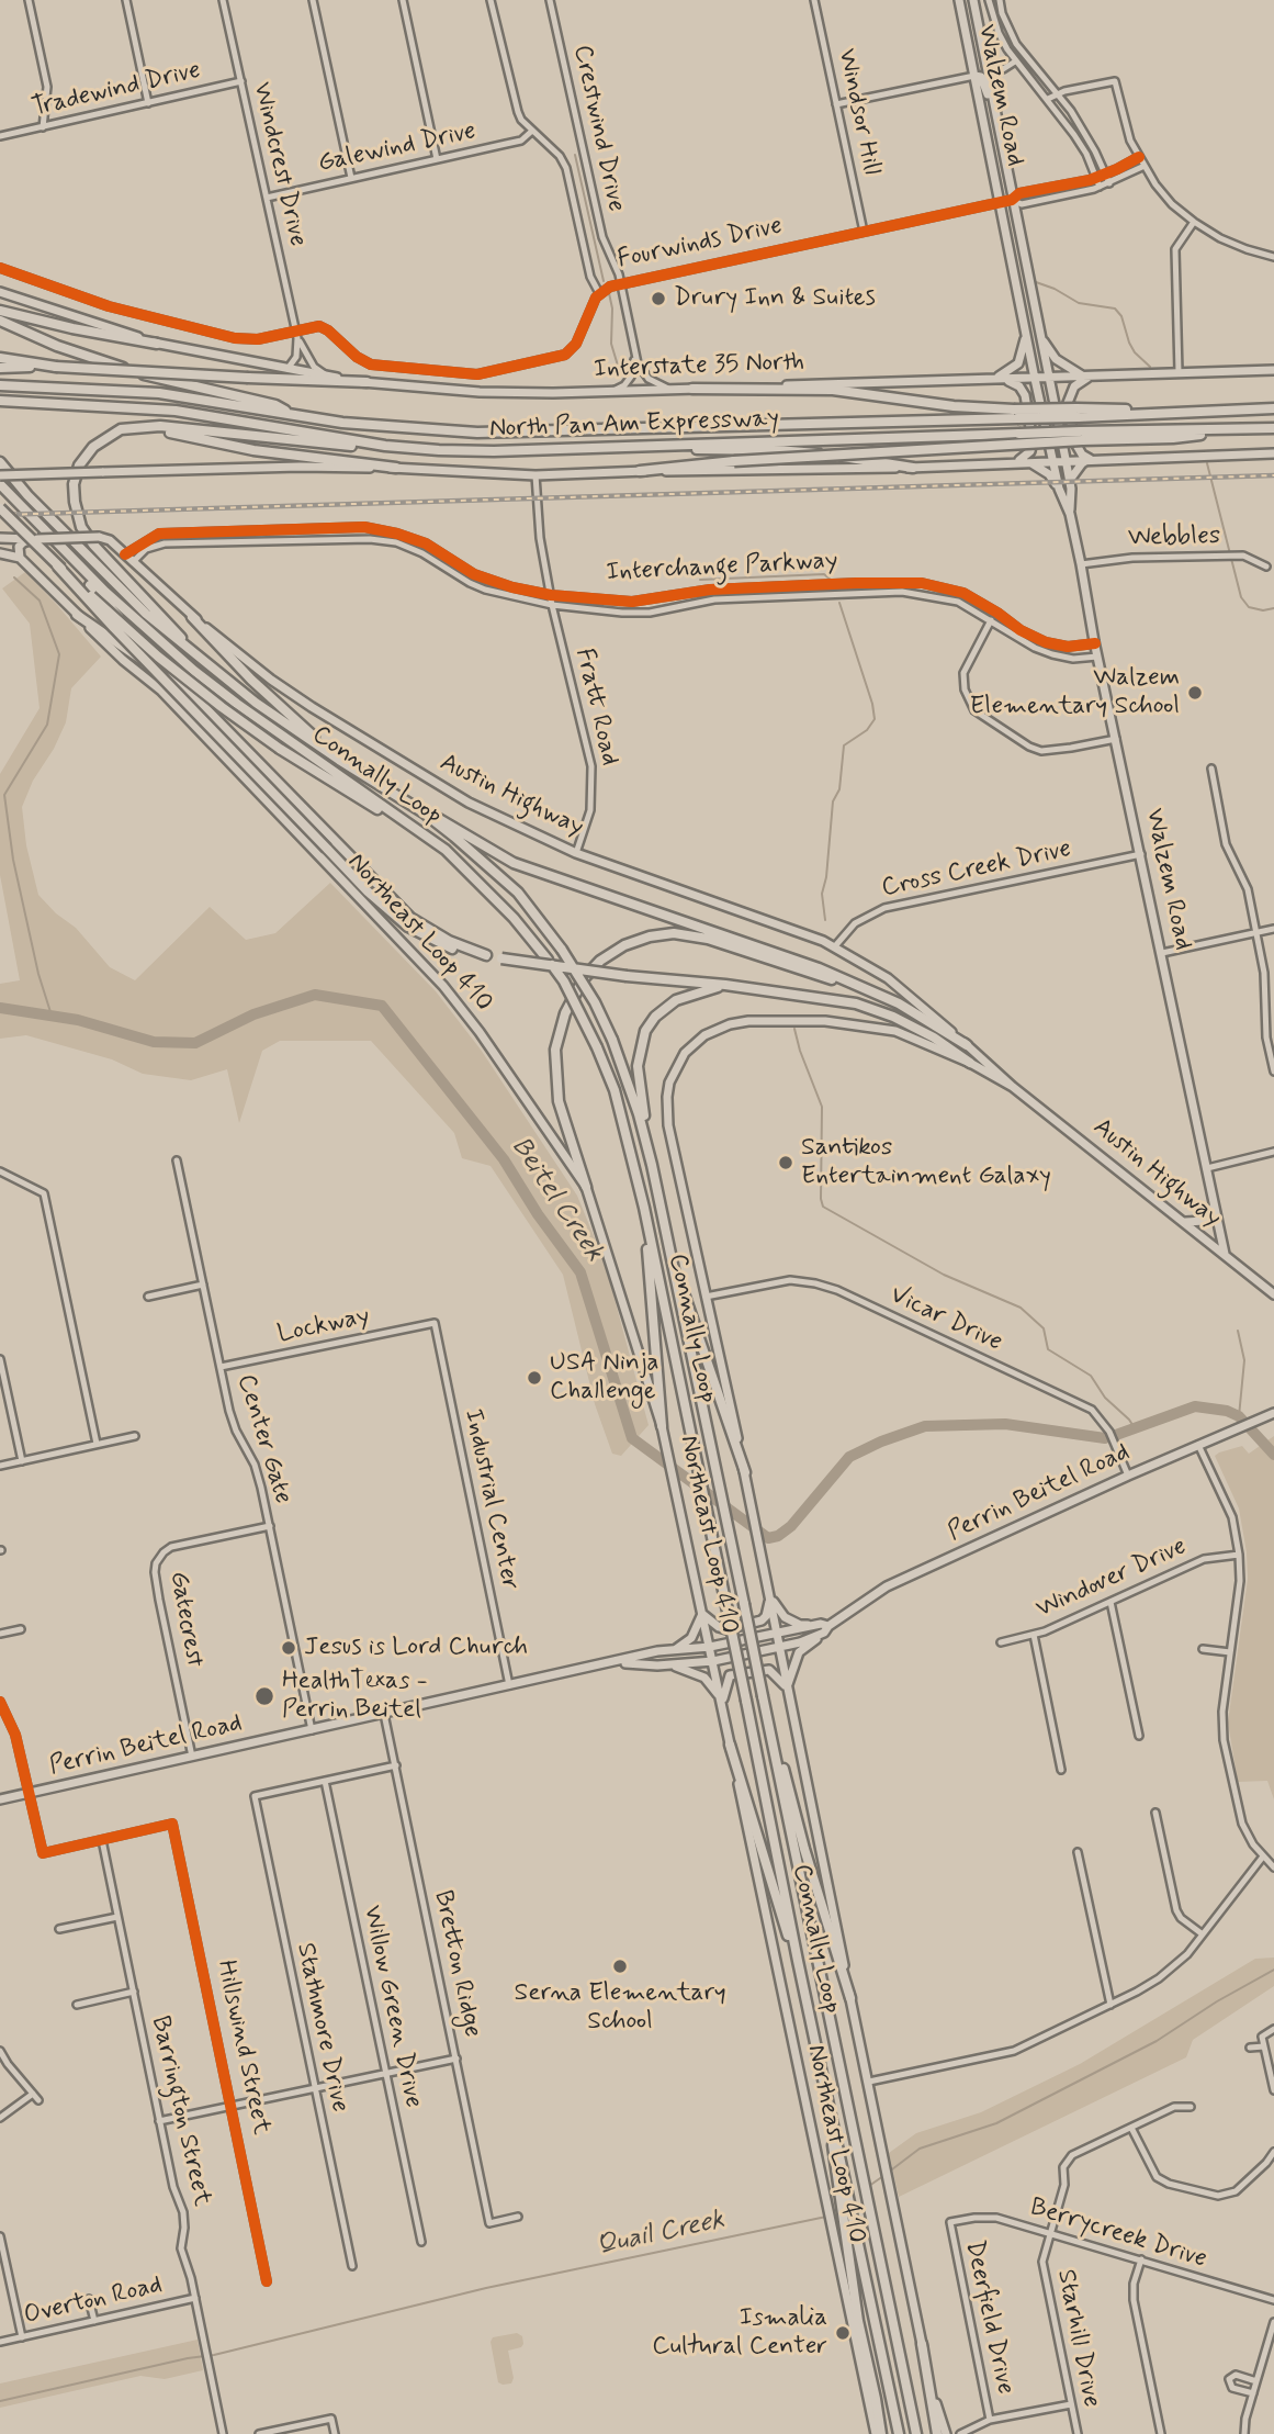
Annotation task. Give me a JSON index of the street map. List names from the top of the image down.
{
  "streets": {
    "highway": ["North Pan Am Expressway", "Connally Loop"],
    "main road": [
      "Walzem Road",
      "Interstate 35 North",
      "Austin Highway",
      "Northeast Loop 410",
      "Perrin Beitel Road"
    ],
    "street": [
      "Tradewind Drive",
      "Windsor Hill",
      "Crestwind Drive",
      "Galewind Drive",
      "Windcrest Drive",
      "Fourwinds Drive",
      "Webbles",
      "Interchange Parkway",
      "Fratt Road",
      "Cross Creek Drive",
      "Vicar Drive",
      "Lockway",
      "Center Gate",
      "Industrial Center",
      "Windover Drive",
      "Gatecrest",
      "Bretton Ridge",
      "Willow Green Drive",
      "Stathmore Drive",
      "Hillswind Street",
      "Barrington Street",
      "Berrycreek Drive",
      "Overton Road",
      "Deerfield Drive",
      "Starhill Drive"
    ]
  },
  "crossings": [
    ["Tradewind Drive", "Windcrest Drive"],
    ["Walzem Road", "Fourwinds Drive"],
    ["Walzem Road", "Interstate 35 North"],
    ["Walzem Road", "Webbles"],
    ["Walzem Road", "Interchange Parkway"],
    ["Walzem Road", "Austin Highway"],
    ["Walzem Road", "Cross Creek Drive"],
    ["Windsor Hill", "Fourwinds Drive"],
    ["Crestwind Drive", "Fourwinds Drive"],
    ["Crestwind Drive", "Interstate 35 North"],
    ["Galewind Drive", "Windcrest Drive"],
    ["Windcrest Drive", "Fourwinds Drive"],
    ["Windcrest Drive", "Interstate 35 North"],
    ["Interchange Parkway", "Fratt Road"],
    ["Interchange Parkway", "Austin Highway"],
    ["Fratt Road", "Austin Highway"],
    ["Austin Highway", "Cross Creek Drive"],
    ["Austin Highway", "Northeast Loop 410"],
    ["Northeast Loop 410", "Vicar Drive"],
    ["Northeast Loop 410", "Perrin Beitel Road"],
    ["Vicar Drive", "Perrin Beitel Road"],
    ["Lockway", "Center Gate"],
    ["Lockway", "Industrial Center"],
    ["Center Gate", "Perrin Beitel Road"],
    ["Center Gate", "Gatecrest"],
    ["Perrin Beitel Road", "Industrial Center"],
    ["Perrin Beitel Road", "Gatecrest"],
    ["Perrin Beitel Road", "Bretton Ridge"],
    ["Willow Green Drive", "Stathmore Drive"],
    ["Hillswind Street", "Barrington Street"],
    ["Barrington Street", "Overton Road"],
    ["Berrycreek Drive", "Deerfield Drive"],
    ["Berrycreek Drive", "Starhill Drive"]
  ],
  "water": ["Beitel Creek", "Quail Creek"],
  "places": [
    "Drury Inn & Suites",
    "Walzem Elementary School",
    "Santikos Entertainment Galaxy",
    "USA Ninja Challenge",
    "Jesus is Lord Church",
    "HealthTexas - Perrin Beitel",
    "Serna Elementary School",
    "Ismalia Cultural Center"
  ]
}
